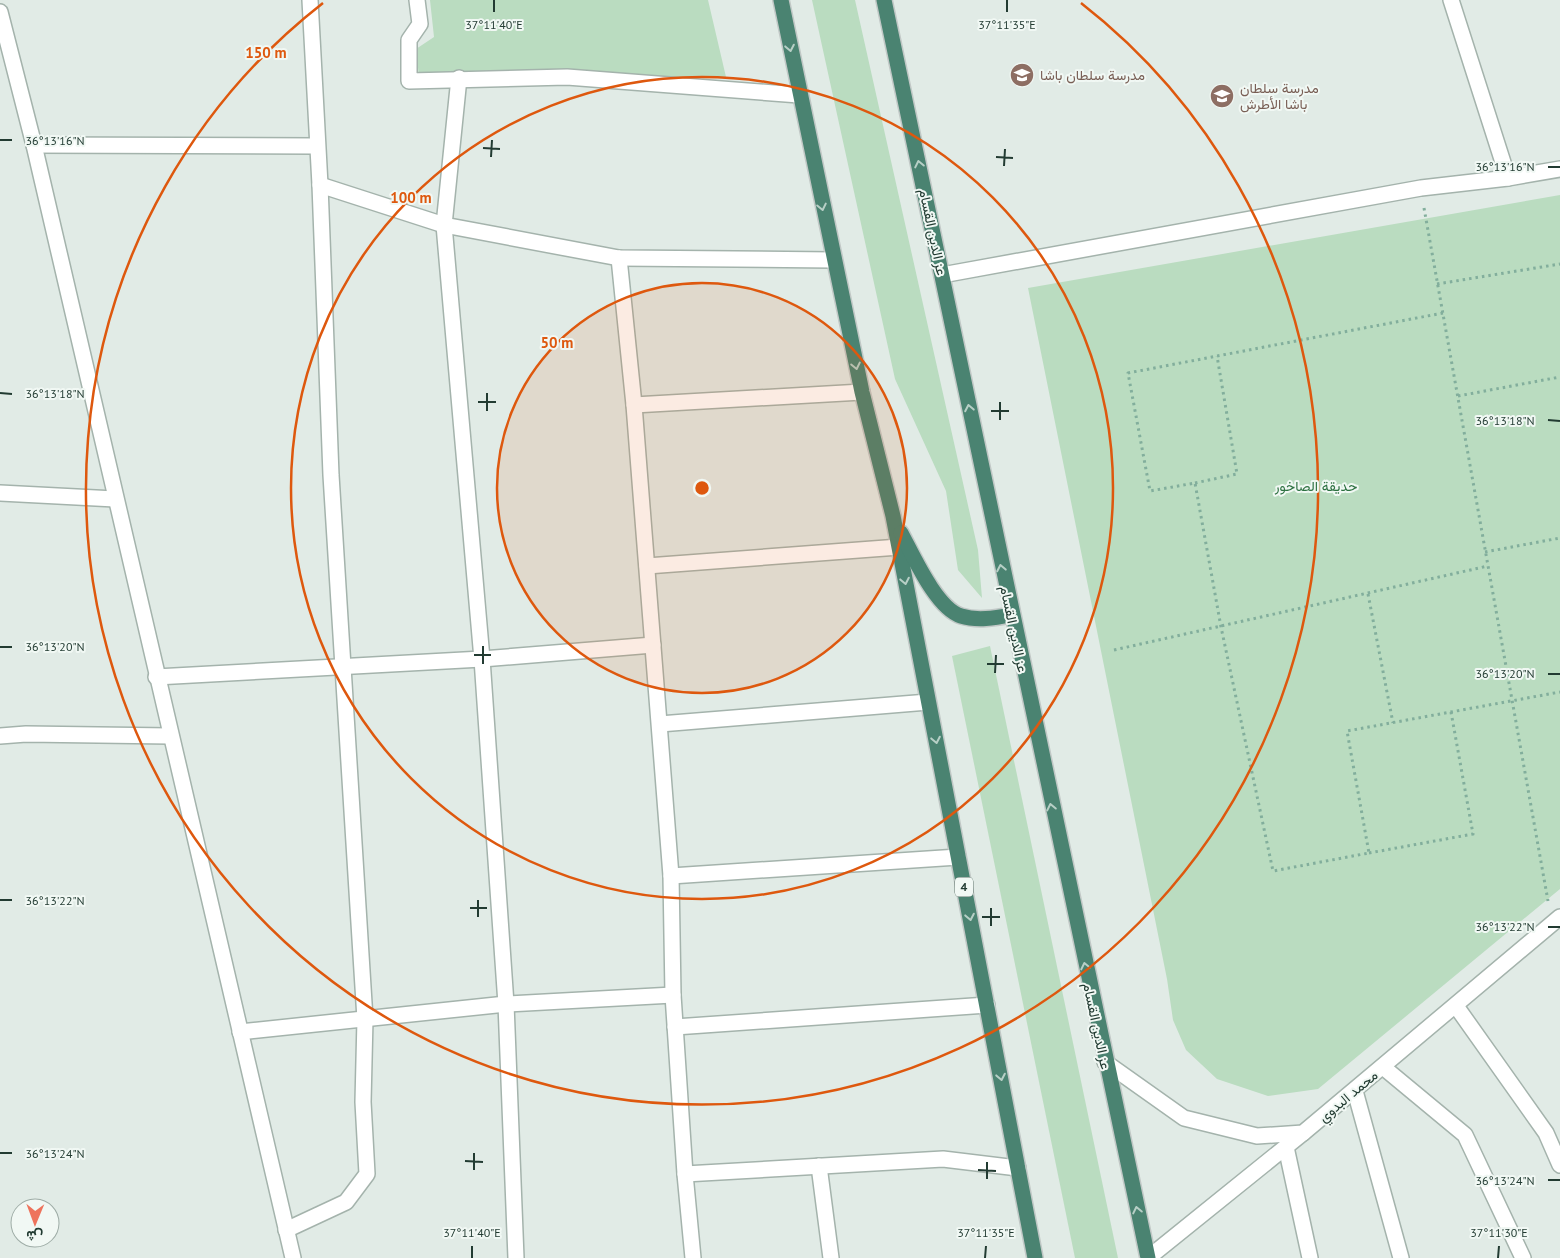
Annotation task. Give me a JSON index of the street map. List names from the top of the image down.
{
  "streets": {
    "highway": ["عز الدين القسام", "4"],
    "street": ["محمد البدوي"]
  },
  "crossings": [
    ["عز الدين القسام", "محمد البدوي"]
  ],
  "parks": ["حديقة الصاخور"],
  "places": {
    "school or university": ["مدرسة سلطان باشا", "مدرسة سلطان باشا الأطرش"]
  },
  "north": "bottom",
  "coordinates": [
    "37°11'40\"E",
    "37°11'35\"E",
    "36°13'16\"N",
    "36°13'18\"N",
    "36°13'20\"N",
    "36°13'22\"N",
    "36°13'24\"N",
    "37°11'30\"E"
  ],
  "rings": ["150 m", "100 m", "50 m"]
}
